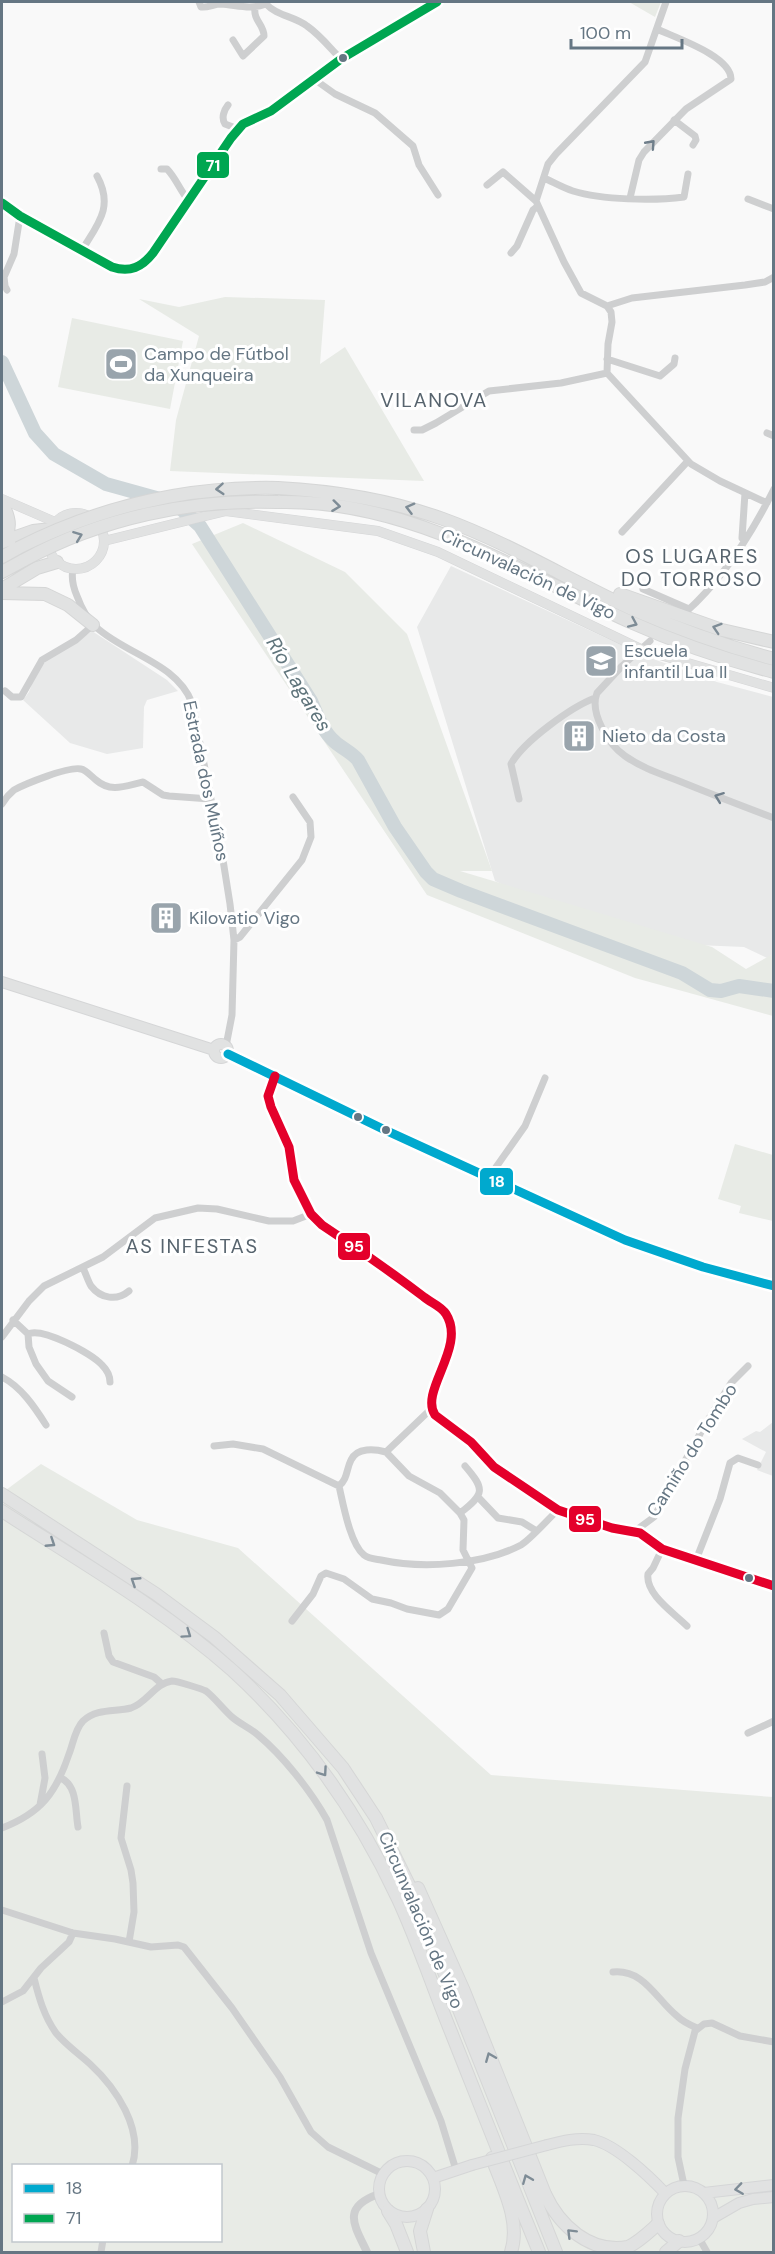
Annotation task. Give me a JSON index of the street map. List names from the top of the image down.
{
  "streets": {
    "highway": ["Circunvalación de Vigo"],
    "street": ["Estrada dos Muíños", "Camiño do Tombo"]
  },
  "districts": ["VILANOVA", "OS LUGARES DO TORROSO", "AS INFESTAS"],
  "water": ["Río Lagares"],
  "places": {
    "sports": ["Campo de Fútbol da Xunqueira"],
    "school or university": ["Escuela infantil Lua II"],
    "building": ["Nieto da Costa", "Kilovatio Vigo"]
  },
  "lines": ["transit line 71", "transit line 18", "transit line 95"],
  "legend": ["18", "71"],
  "scale_bar": "100 m"
}
